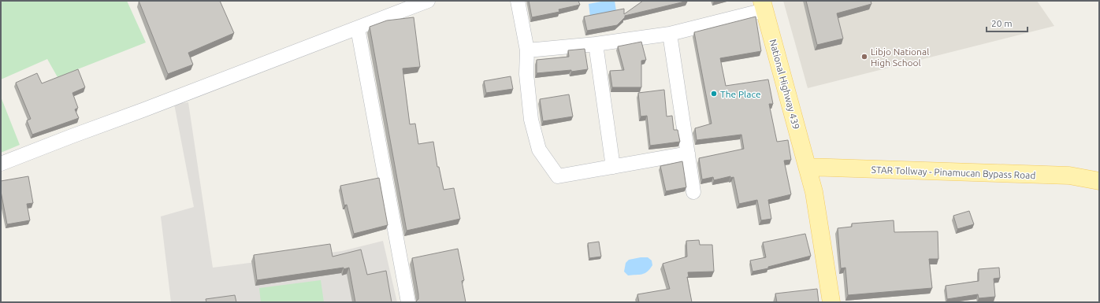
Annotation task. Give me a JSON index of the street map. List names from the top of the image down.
{
  "streets": {
    "main road": ["National Highway 439", "STAR Tollway - Pinamucan Bypass Road"]
  },
  "crossings": [
    ["National Highway 439", "STAR Tollway - Pinamucan Bypass Road"]
  ],
  "places": ["Libjo National High School", "The Place"],
  "scale_bar": "20 m"
}
